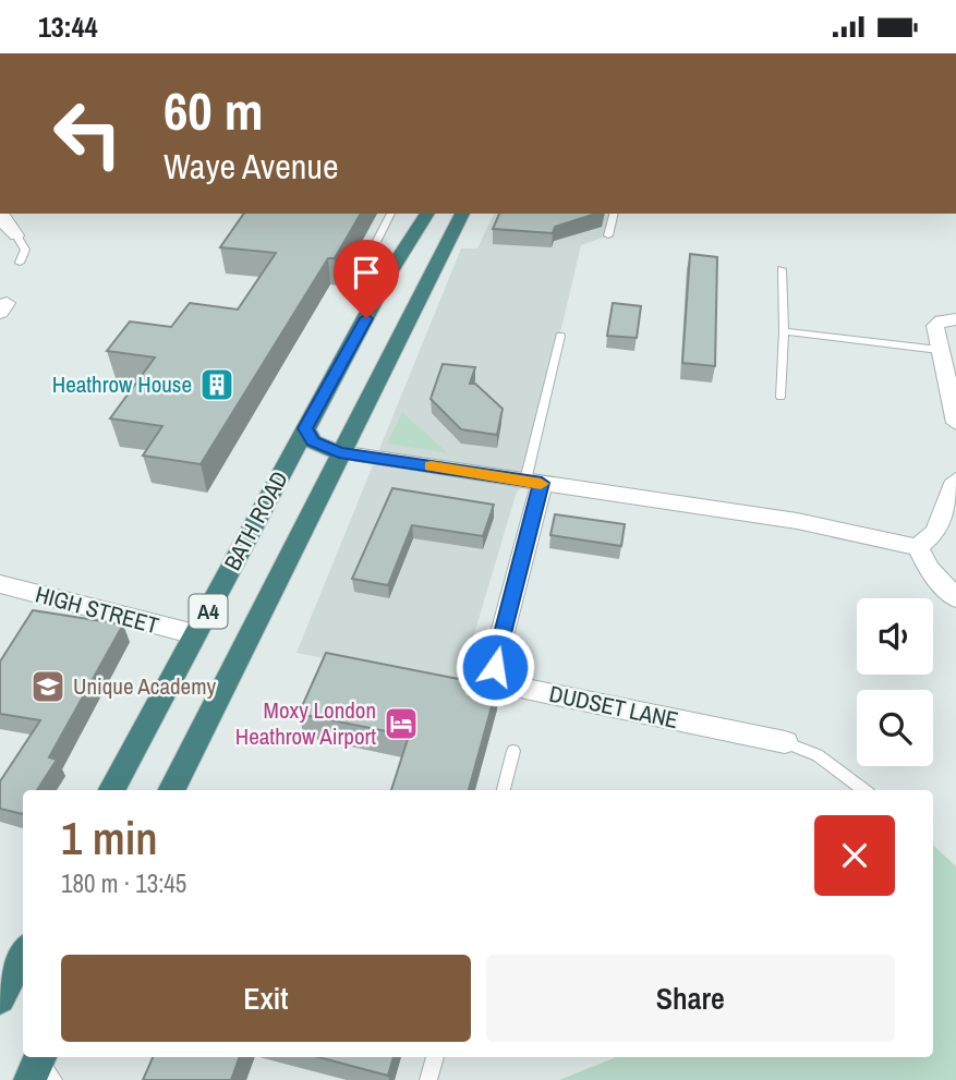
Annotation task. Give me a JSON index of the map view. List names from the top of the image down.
{
  "streets": {
    "highway": ["BATH ROAD", "A4"],
    "street": ["HIGH STREET", "DUDSET LANE"]
  },
  "crossings": [
    ["BATH ROAD", "HIGH STREET"]
  ],
  "places": {
    "building": ["Heathrow House"],
    "school or university": ["Unique Academy"],
    "hotel": ["Moxy London Heathrow Airport"]
  },
  "page": {
    "status": "13:44",
    "turn": ["60 m", "Waye Avenue"],
    "heading": ["1 min", "180 m · 13:45"],
    "buttons": ["Exit", "Share"]
  }
}
